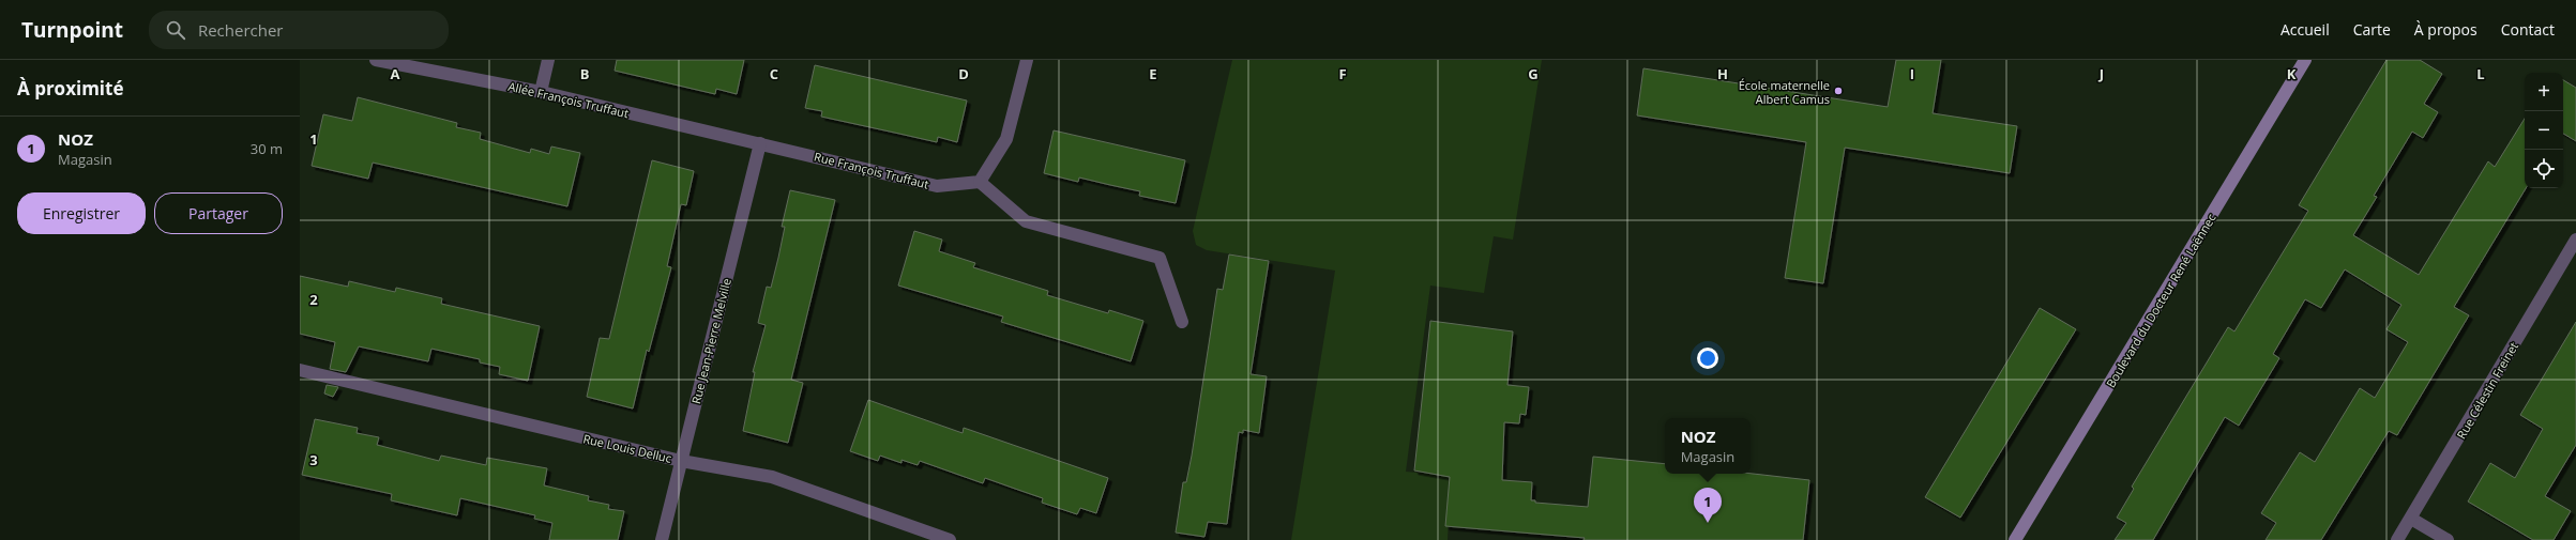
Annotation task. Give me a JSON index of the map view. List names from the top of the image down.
{
  "streets": {
    "street": [
      "Allée François Truffaut",
      "Rue François Truffaut",
      "Boulevard du Docteur René Laënnec",
      "Rue Jean-Pierre Melville",
      "Rue Célestin Freinet",
      "Rue Louis Delluc"
    ]
  },
  "crossings": [
    ["Allée François Truffaut", "Rue François Truffaut"],
    ["Allée François Truffaut", "Rue Jean-Pierre Melville"],
    ["Rue François Truffaut", "Rue Jean-Pierre Melville"],
    ["Rue Jean-Pierre Melville", "Rue Louis Delluc"]
  ],
  "places": ["École maternelle Albert Camus"],
  "page": {
    "header": "Turnpoint",
    "search": "Rechercher",
    "nav": [
      "Accueil",
      "Carte",
      "À propos",
      "Contact"
    ],
    "heading": "À proximité",
    "map_buttons": ["+", "−"],
    "list": [
      {
        "mark": "1",
        "name": "NOZ",
        "note": "Magasin",
        "value": "30 m"
      }
    ],
    "buttons": ["Enregistrer", "Partager"],
    "popup": ["NOZ", "Magasin"],
    "pins": "1"
  },
  "grid": {
    "columns": [
      "A",
      "B",
      "C",
      "D",
      "E",
      "F",
      "G",
      "H",
      "I",
      "J",
      "K",
      "L"
    ],
    "rows": ["1", "2", "3"]
  }
}
